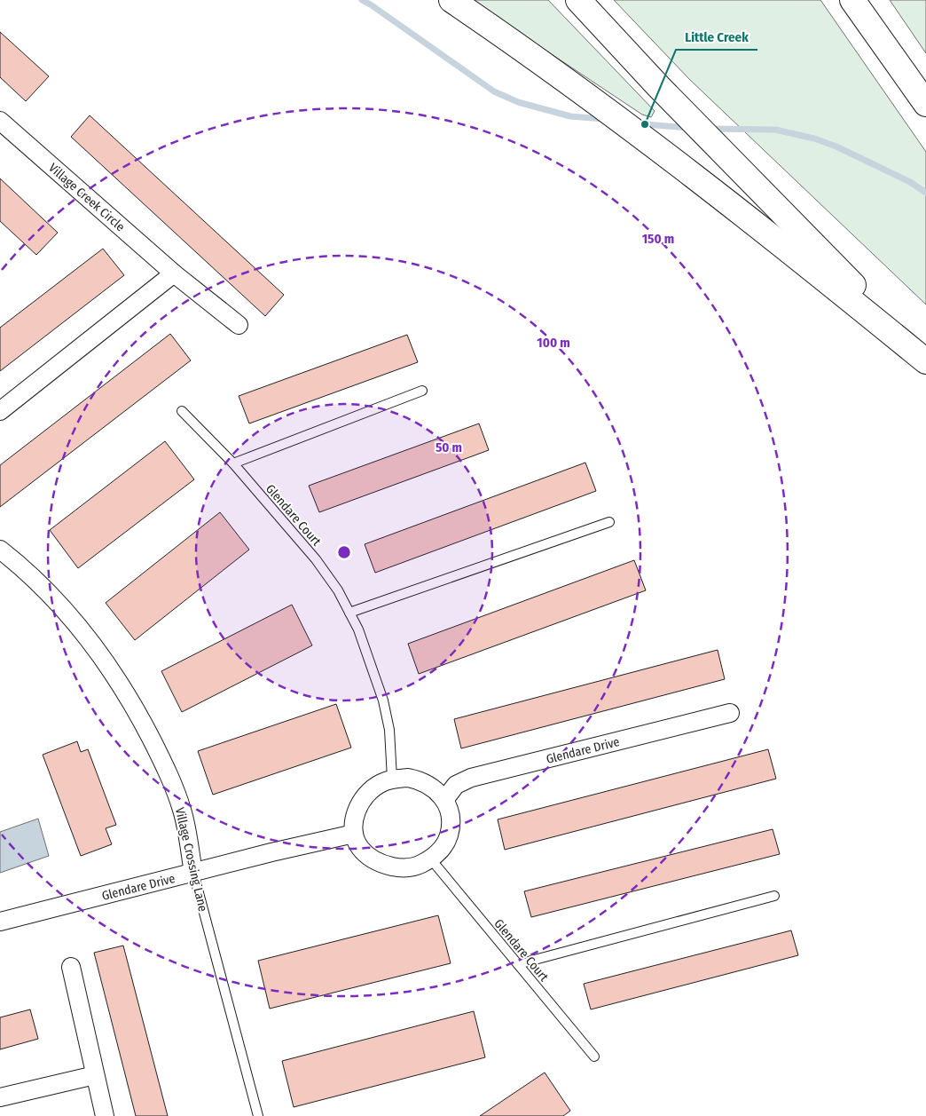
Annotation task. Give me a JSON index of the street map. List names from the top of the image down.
{
  "streets": {
    "street": ["Village Creek Circle", "Glendare Drive", "Village Crossing Lane"],
    "lane": ["Glendare Court"]
  },
  "crossings": [
    ["Glendare Court", "Glendare Drive"],
    ["Glendare Drive", "Village Crossing Lane"]
  ],
  "places": ["Little Creek"],
  "rings": ["150 m", "100 m", "50 m"]
}
